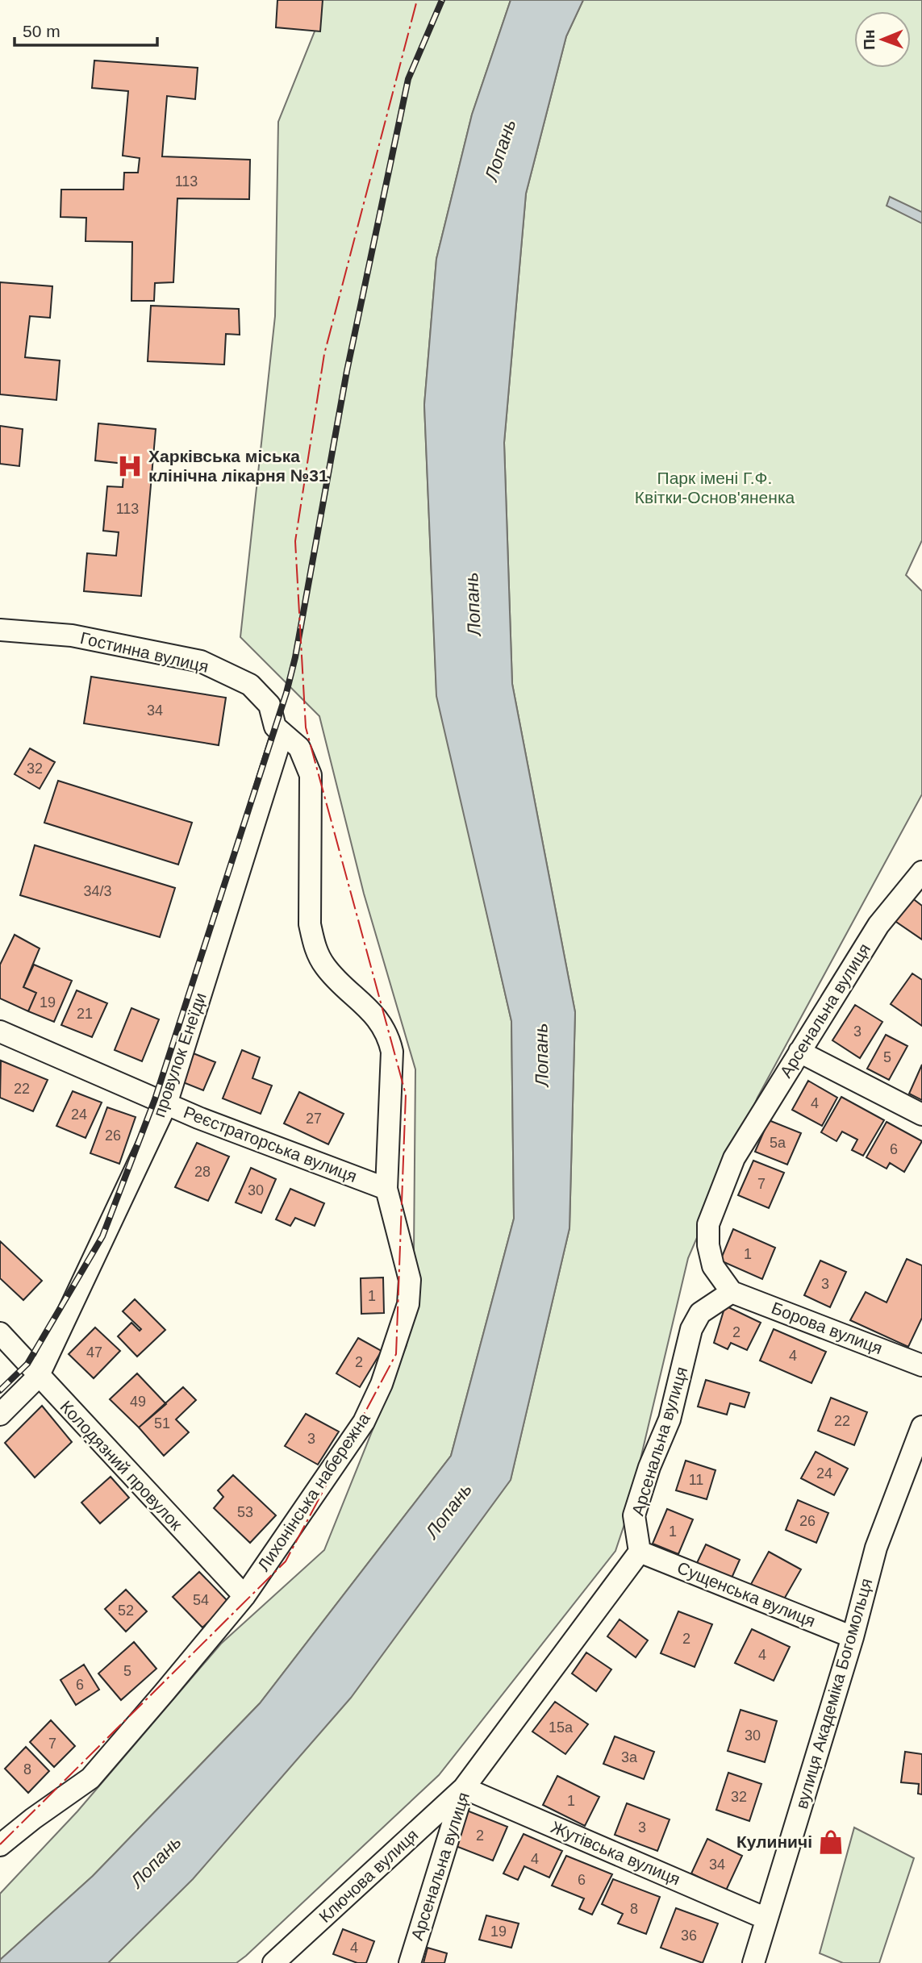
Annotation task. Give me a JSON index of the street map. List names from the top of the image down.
{
  "streets": {
    "street": [
      "Гостинна вулиця",
      "Арсенальна вулиця",
      "провулок Енеїди",
      "Реєстраторська вулиця",
      "Борова вулиця",
      "Колодязний провулок",
      "Лихонінська набережна",
      "Сущенська вулиця",
      "вулиця Академіка Богомольця",
      "Жутівська вулиця",
      "Ключова вулиця"
    ]
  },
  "crossings": [
    ["Гостинна вулиця", "провулок Енеїди"],
    ["Гостинна вулиця", "Лихонінська набережна"],
    ["Арсенальна вулиця", "Борова вулиця"],
    ["Арсенальна вулиця", "Сущенська вулиця"],
    ["Арсенальна вулиця", "Жутівська вулиця"],
    ["Арсенальна вулиця", "Ключова вулиця"],
    ["провулок Енеїди", "Реєстраторська вулиця"],
    ["провулок Енеїди", "Колодязний провулок"],
    ["провулок Енеїди", "Лихонінська набережна"],
    ["Реєстраторська вулиця", "Лихонінська набережна"],
    ["Колодязний провулок", "Лихонінська набережна"],
    ["Сущенська вулиця", "вулиця Академіка Богомольця"],
    ["вулиця Академіка Богомольця", "Жутівська вулиця"],
    ["Жутівська вулиця", "Ключова вулиця"]
  ],
  "water": ["Лопань"],
  "parks": ["Парк імені Г.Ф. Квітки-Основ'яненка"],
  "places": {
    "hospital": ["Харківська міська клінічна лікарня №31"],
    "shop": ["Кулиничі"]
  },
  "house_numbers": [
    "113",
    "113",
    "34",
    "32",
    "34/3",
    "19",
    "21",
    "3",
    "5",
    "22",
    "4",
    "24",
    "27",
    "26",
    "5а",
    "6",
    "28",
    "7",
    "30",
    "1",
    "3",
    "1",
    "2",
    "47",
    "4",
    "2",
    "49",
    "22",
    "51",
    "3",
    "24",
    "11",
    "53",
    "26",
    "1",
    "54",
    "52",
    "2",
    "4",
    "5",
    "6",
    "15а",
    "30",
    "7",
    "3а",
    "8",
    "32",
    "1",
    "3",
    "2",
    "4",
    "34",
    "6",
    "8",
    "19",
    "36",
    "4"
  ],
  "scale_bar": "50 m",
  "north": "left"
}
